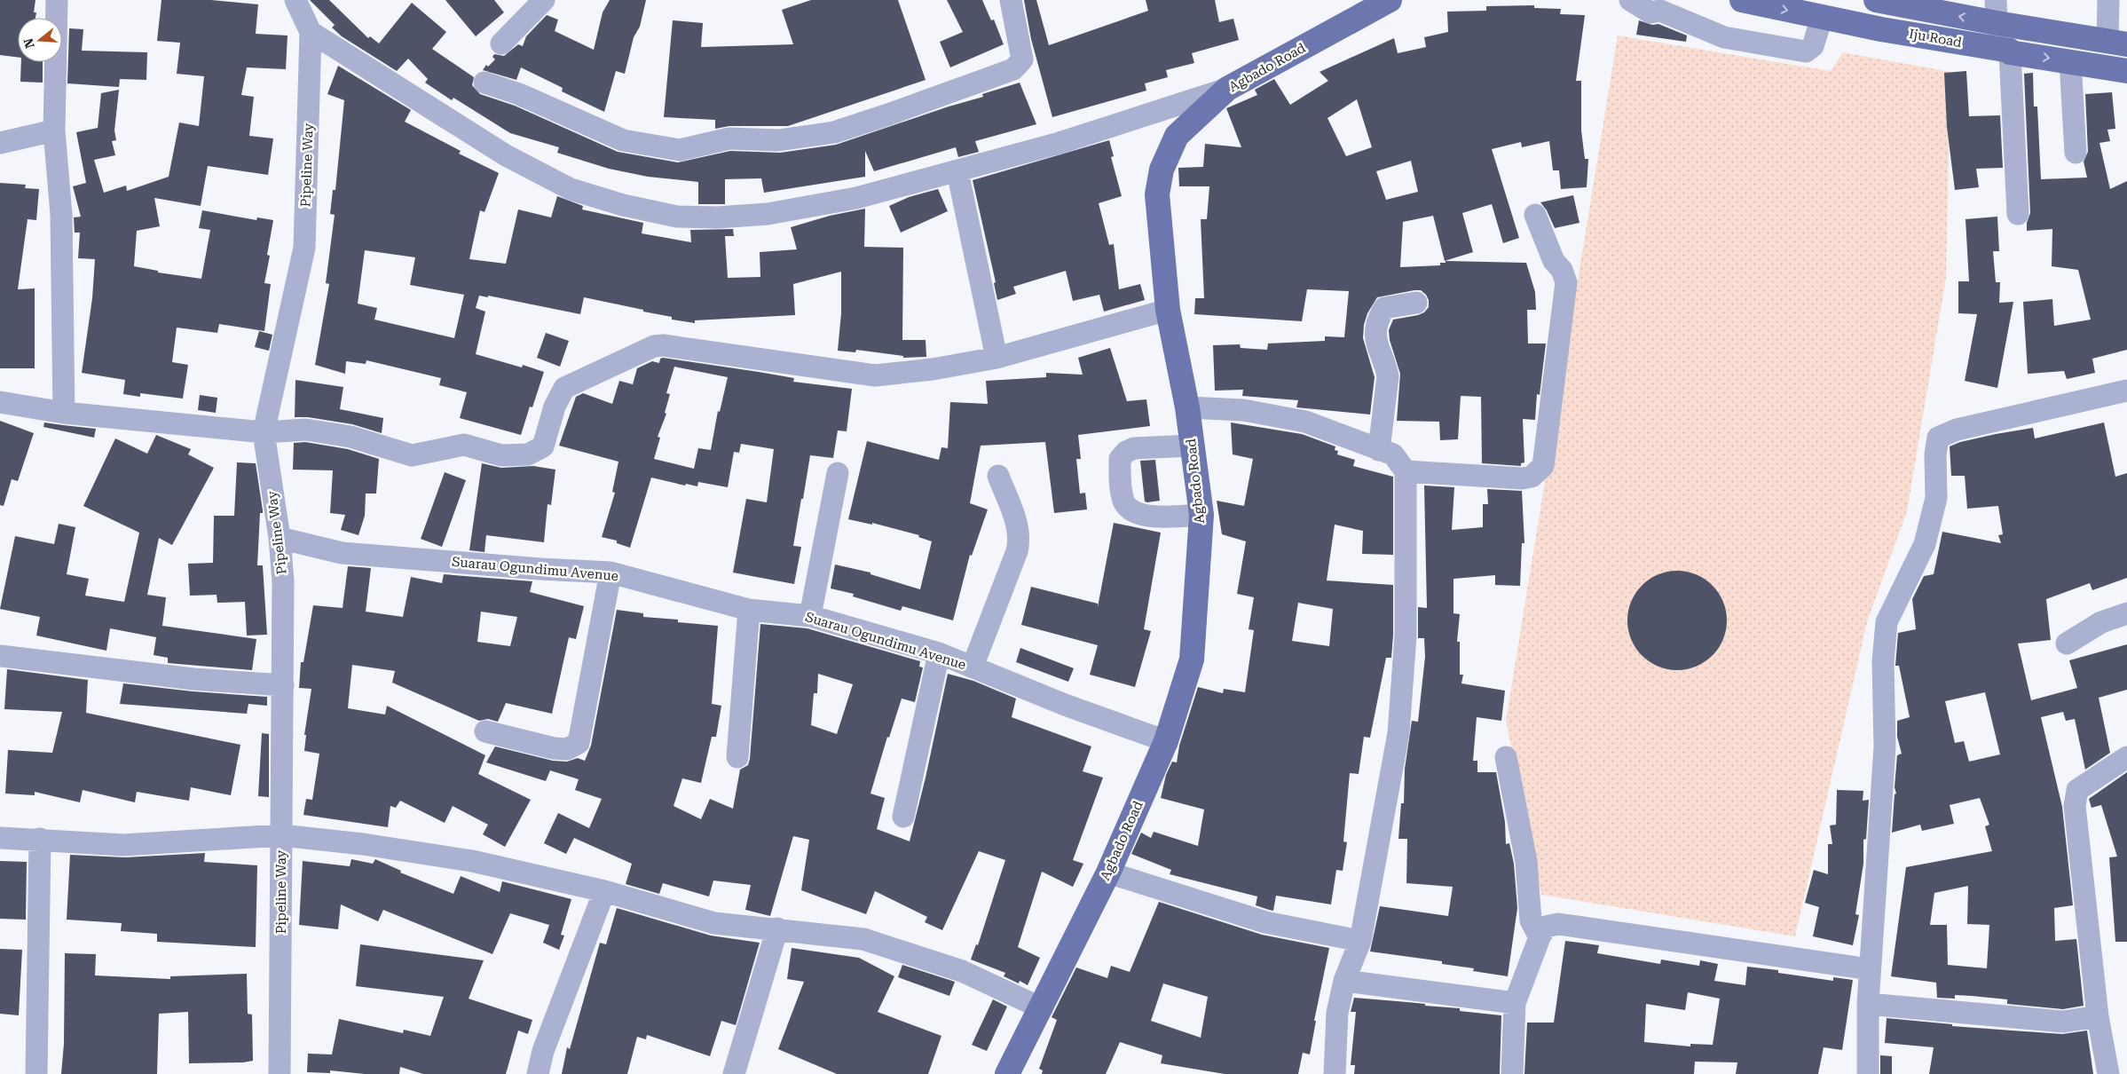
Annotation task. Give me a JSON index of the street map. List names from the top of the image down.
{
  "streets": {
    "main road": ["Iju Road", "Agbado Road"],
    "street": ["Pipeline Way", "Suarau Ogundimu Avenue"]
  },
  "crossings": [
    ["Agbado Road", "Suarau Ogundimu Avenue"],
    ["Pipeline Way", "Suarau Ogundimu Avenue"]
  ],
  "north": "left"
}
